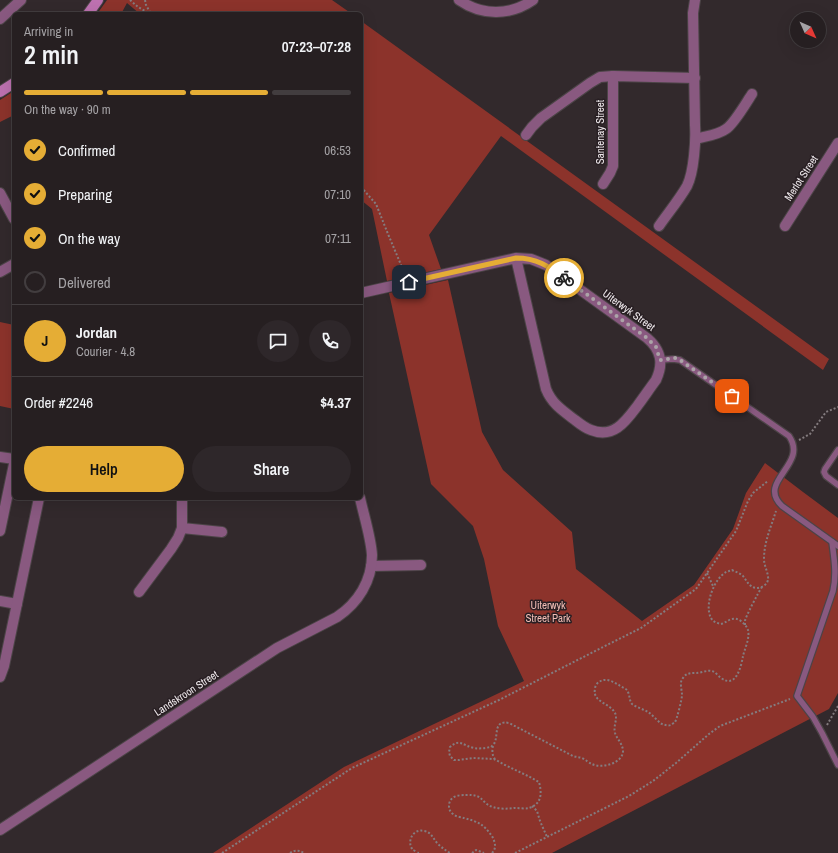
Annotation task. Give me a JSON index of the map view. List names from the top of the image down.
{
  "streets": {
    "street": [
      "Santenay Street",
      "Merlot Street",
      "Uiterwyk Street",
      "Landskroon Street"
    ]
  },
  "parks": ["Uiterwyk Street Park"],
  "north": "bottom right",
  "page": {
    "heading": ["2 min", "Arriving in", "07:23–07:28"],
    "panel": [
      "Jordan",
      "Courier · 4.8",
      "Order #2246",
      "$4.37"
    ],
    "bar": "On the way · 90 m",
    "list": [
      ["Confirmed", "06:53"],
      ["Preparing", "07:10"],
      ["On the way", "07:11"],
      "Delivered"
    ],
    "round": "J",
    "buttons": ["Help", "Share"]
  }
}
